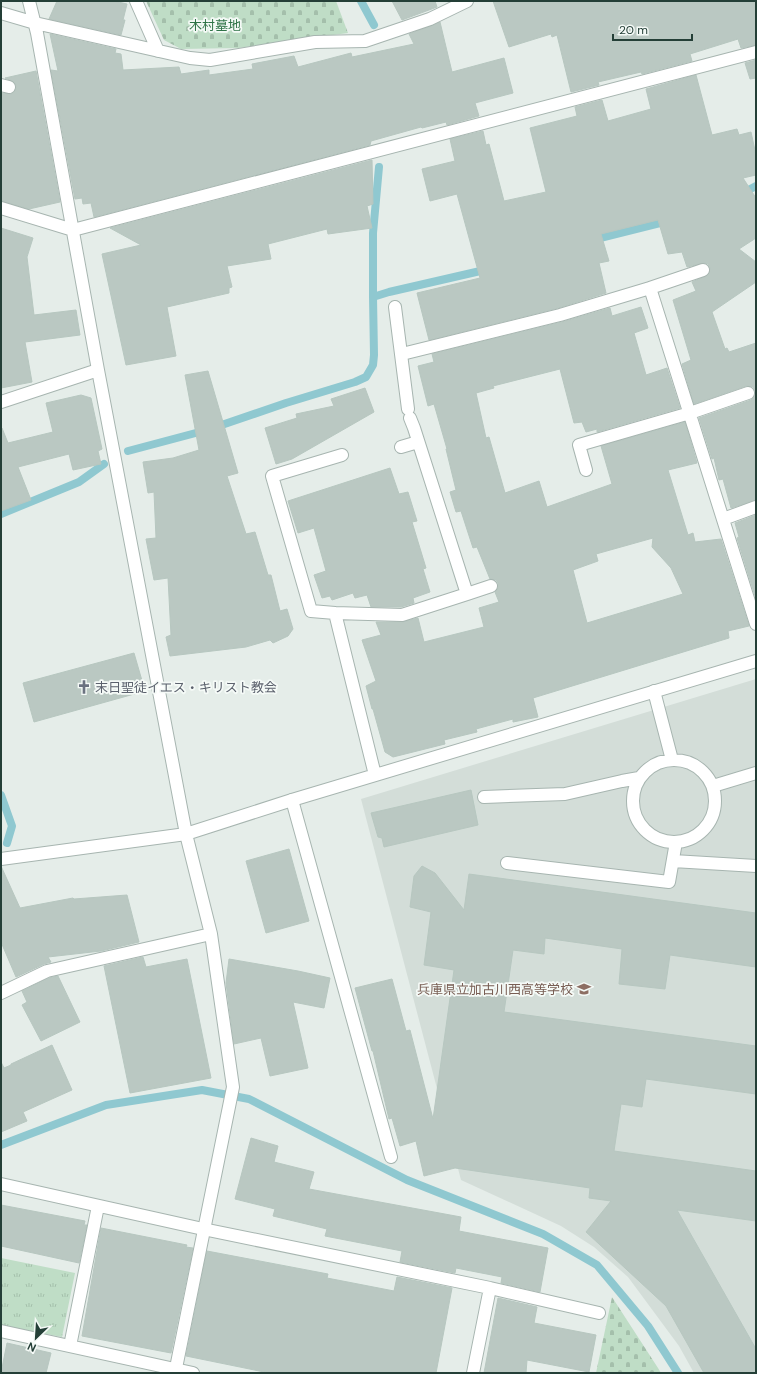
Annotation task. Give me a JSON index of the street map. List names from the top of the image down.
{
  "parks": ["木村墓地"],
  "places": {
    "church": ["末日聖徒イエス・キリスト教会"],
    "school or university": ["兵庫県立加古川西高等学校"]
  },
  "scale_bar": "20 m",
  "north": "bottom left"
}
